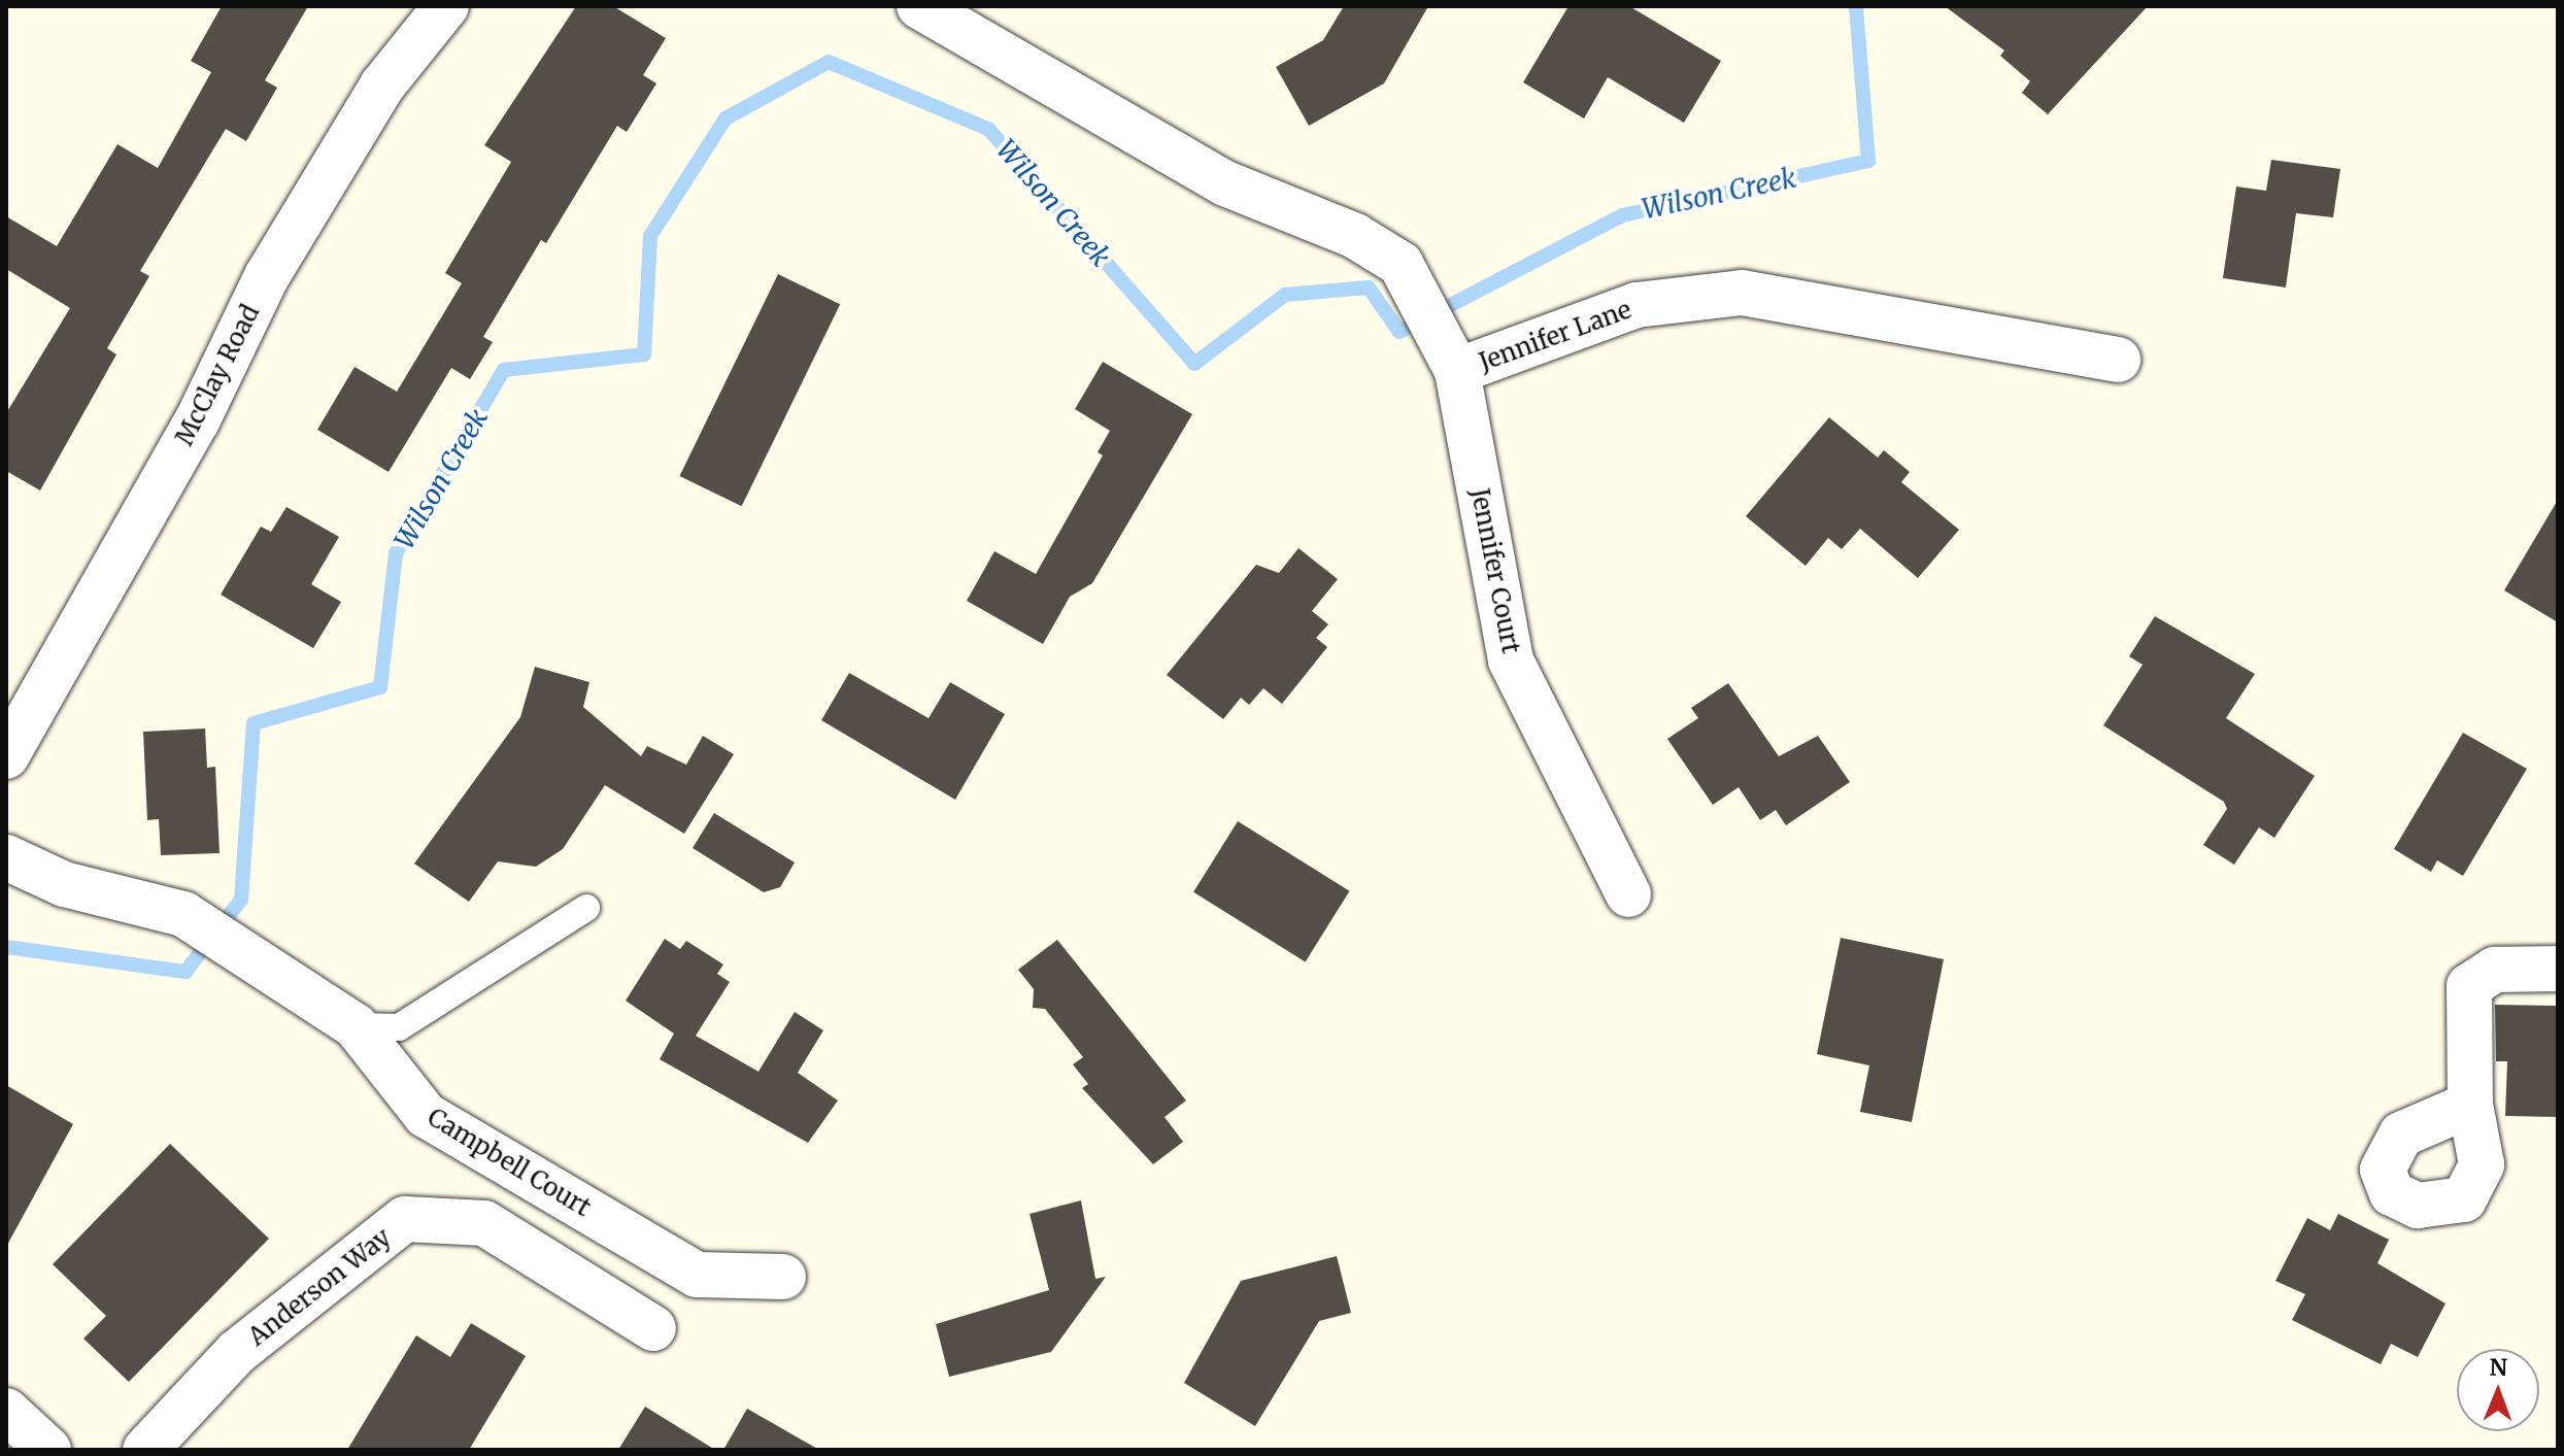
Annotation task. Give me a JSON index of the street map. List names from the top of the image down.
{
  "streets": {
    "street": [
      "Jennifer Lane",
      "McClay Road",
      "Jennifer Court",
      "Campbell Court",
      "Anderson Way"
    ]
  },
  "crossings": [
    ["Jennifer Lane", "Jennifer Court"]
  ],
  "water": ["Wilson Creek"],
  "north": "top"
}
